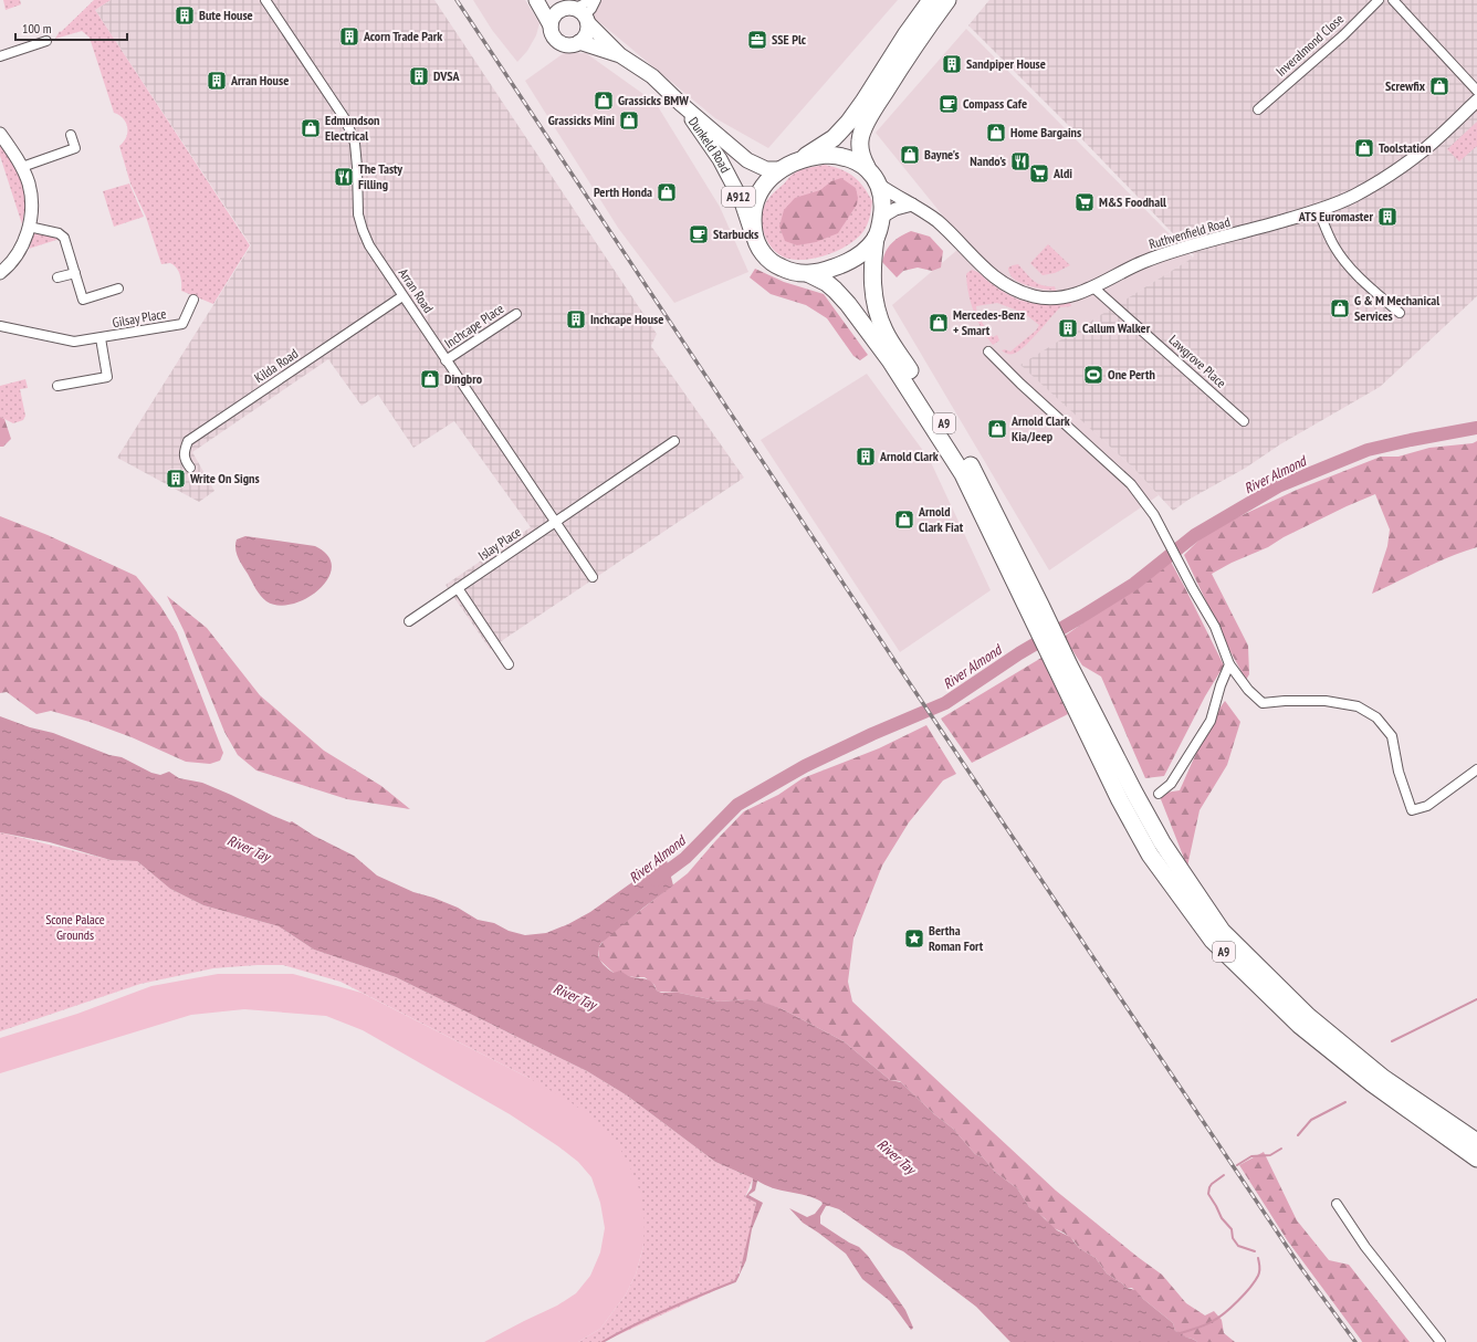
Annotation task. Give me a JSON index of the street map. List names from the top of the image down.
{
  "streets": {
    "highway": ["A9"],
    "main road": ["Dunkeld Road", "A912"],
    "street": [
      "Inveralmond Close",
      "Ruthvenfield Road",
      "Arran Road",
      "Gilsay Place",
      "Inchcape Place",
      "Lawgrove Place",
      "Kilda Road",
      "Islay Place"
    ]
  },
  "crossings": [
    ["Dunkeld Road", "A912"],
    ["Dunkeld Road", "Ruthvenfield Road"],
    ["Dunkeld Road", "A9"],
    ["Ruthvenfield Road", "Lawgrove Place"],
    ["Ruthvenfield Road", "A9"],
    ["Arran Road", "Inchcape Place"],
    ["Arran Road", "Kilda Road"],
    ["Arran Road", "Islay Place"]
  ],
  "water": ["River Almond", "River Tay"],
  "parks": ["Scone Palace Grounds"],
  "places": {
    "building": [
      "Bute House",
      "Acorn Trade Park",
      "Sandpiper House",
      "DVSA",
      "Arran House",
      "ATS Euromaster",
      "Inchcape House",
      "Callum Walker",
      "Arnold Clark",
      "Write On Signs"
    ],
    "office": ["SSE Plc"],
    "shop": [
      "Screwfix",
      "Grassicks BMW",
      "Grassicks Mini",
      "Edmundson Electrical",
      "Home Bargains",
      "Toolstation",
      "Bayne's",
      "Perth Honda",
      "G & M Mechanical Services",
      "Mercedes-Benz + Smart",
      "Dingbro",
      "Arnold Clark Kia/Jeep",
      "Arnold Clark Fiat"
    ],
    "cafe": ["Compass Cafe", "Starbucks"],
    "restaurant": ["Nando's", "The Tasty Filling"],
    "supermarket": ["Aldi", "M&S Foodhall"],
    "sports": ["One Perth"],
    "place": ["Bertha Roman Fort"]
  },
  "scale_bar": "100 m"
}
